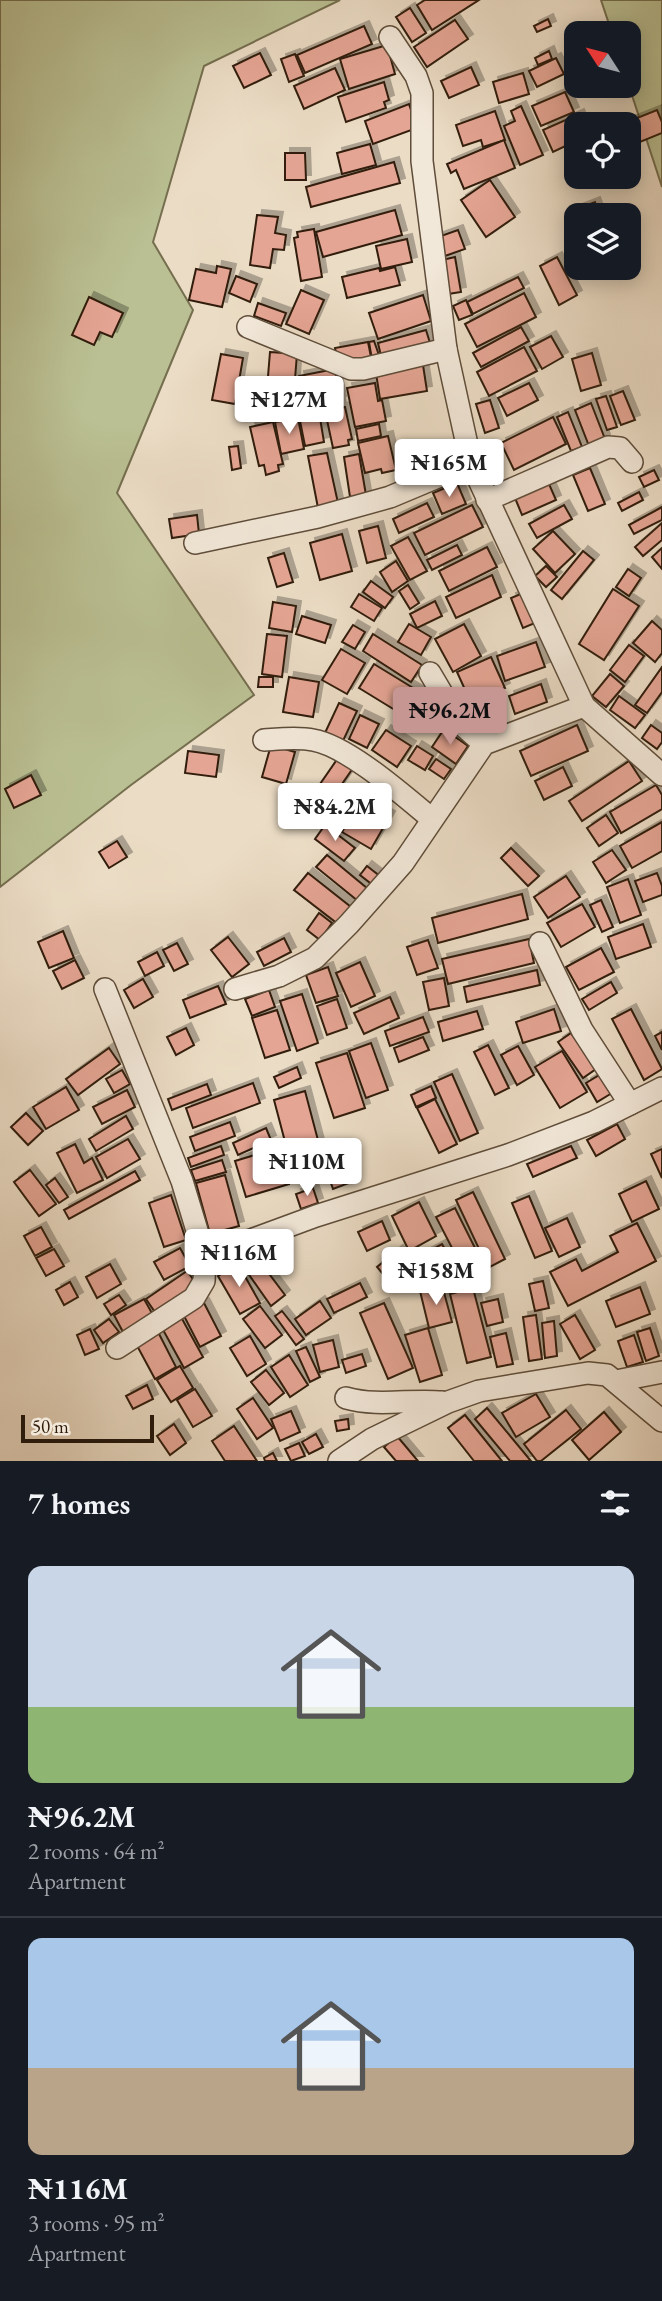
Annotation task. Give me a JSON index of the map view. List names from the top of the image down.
{
  "scale_bar": "50 m",
  "north": "top left",
  "page": {
    "price": [
      "₦127M",
      "₦165M",
      "₦96.2M",
      "₦84.2M",
      "₦110M",
      "₦116M",
      "₦158M"
    ],
    "scale": "50 m",
    "heading": "7 homes",
    "list": [
      {
        "name": "₦96.2M",
        "note": "2 rooms · 64 m² · Apartment"
      },
      {
        "name": "₦116M",
        "note": "3 rooms · 95 m² · Apartment"
      }
    ]
  }
}
